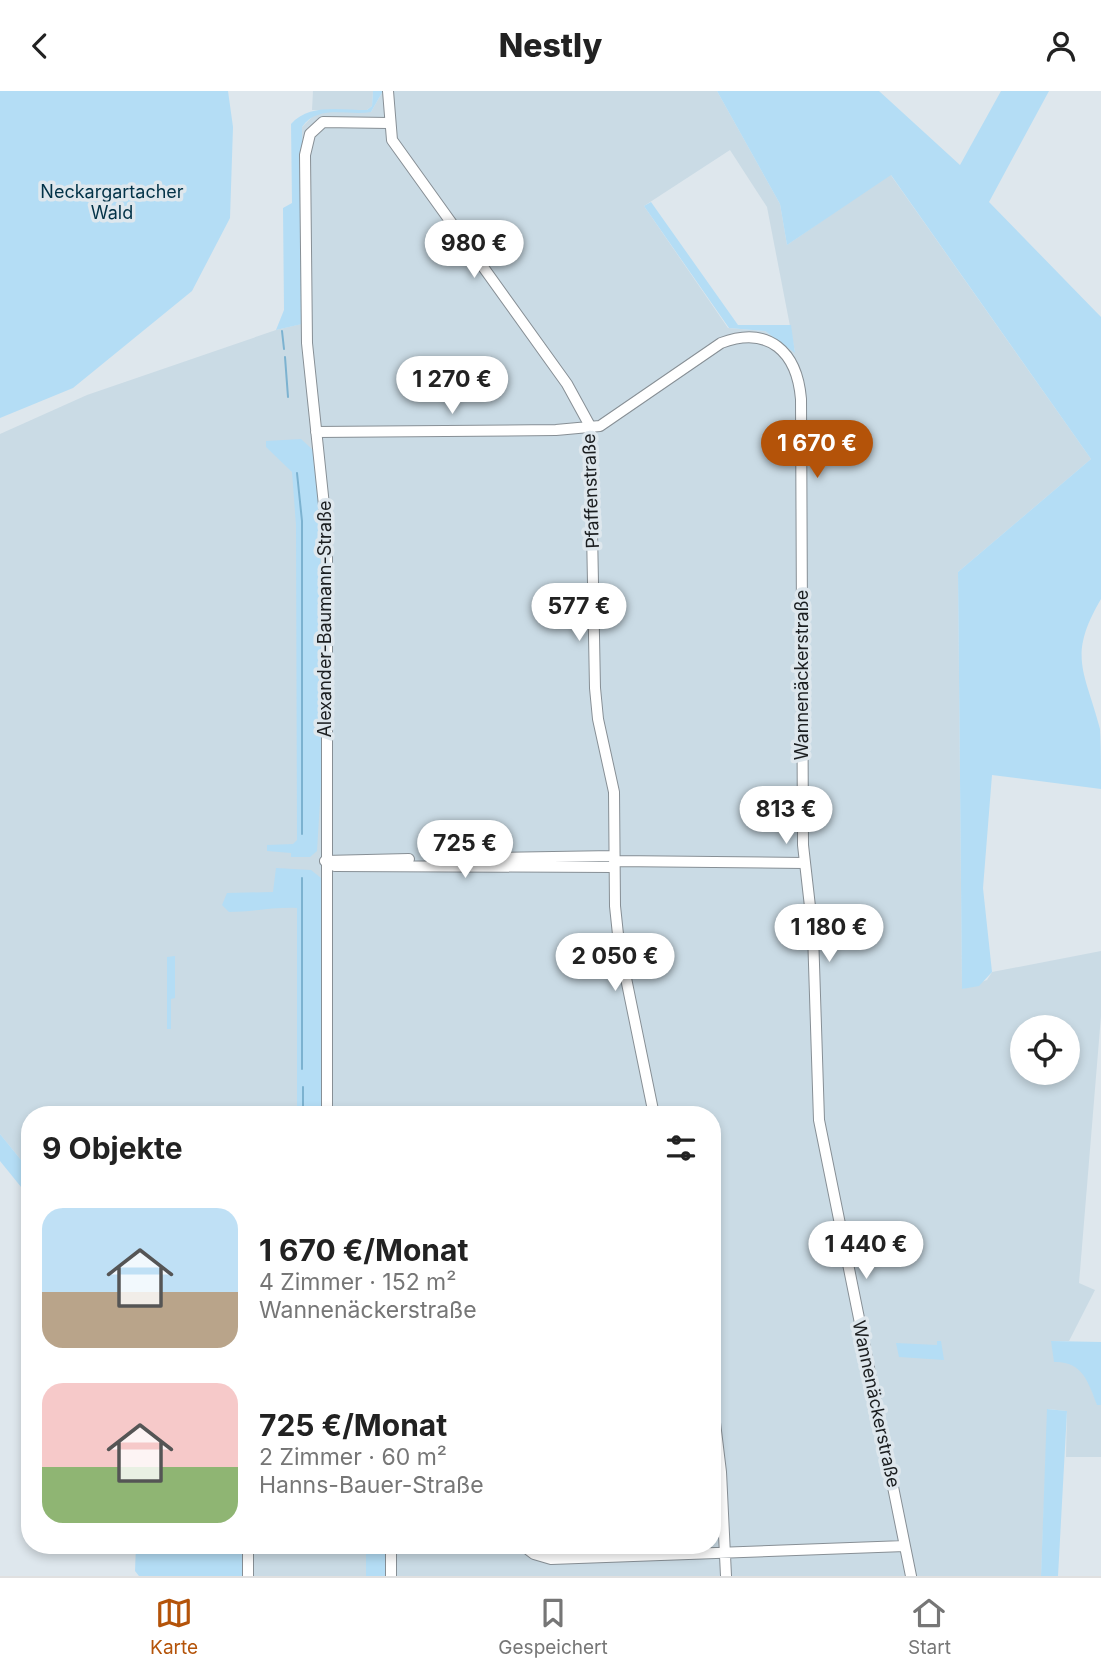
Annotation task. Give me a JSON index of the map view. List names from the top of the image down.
{
  "streets": {
    "street": ["Pfaffenstraße", "Alexander-Baumann-Straße", "Wannenäckerstraße"]
  },
  "crossings": [
    ["Pfaffenstraße", "Alexander-Baumann-Straße"],
    ["Pfaffenstraße", "Wannenäckerstraße"],
    ["Alexander-Baumann-Straße", "Wannenäckerstraße"]
  ],
  "parks": ["Neckargartacher Wald"],
  "page": {
    "header": "Nestly",
    "price": [
      "980 €",
      "1 270 €",
      "1 670 €",
      "577 €",
      "813 €",
      "725 €",
      "1 180 €",
      "2 050 €",
      "1 440 €"
    ],
    "heading": "9 Objekte",
    "list": [
      {
        "name": "1 670 €/Monat",
        "note": "4 Zimmer · 152 m² · Wannenäckerstraße"
      },
      {
        "name": "725 €/Monat",
        "note": "2 Zimmer · 60 m² · Hanns-Bauer-Straße"
      }
    ],
    "tabs": ["Karte", "Gespeichert", "Start"]
  }
}
